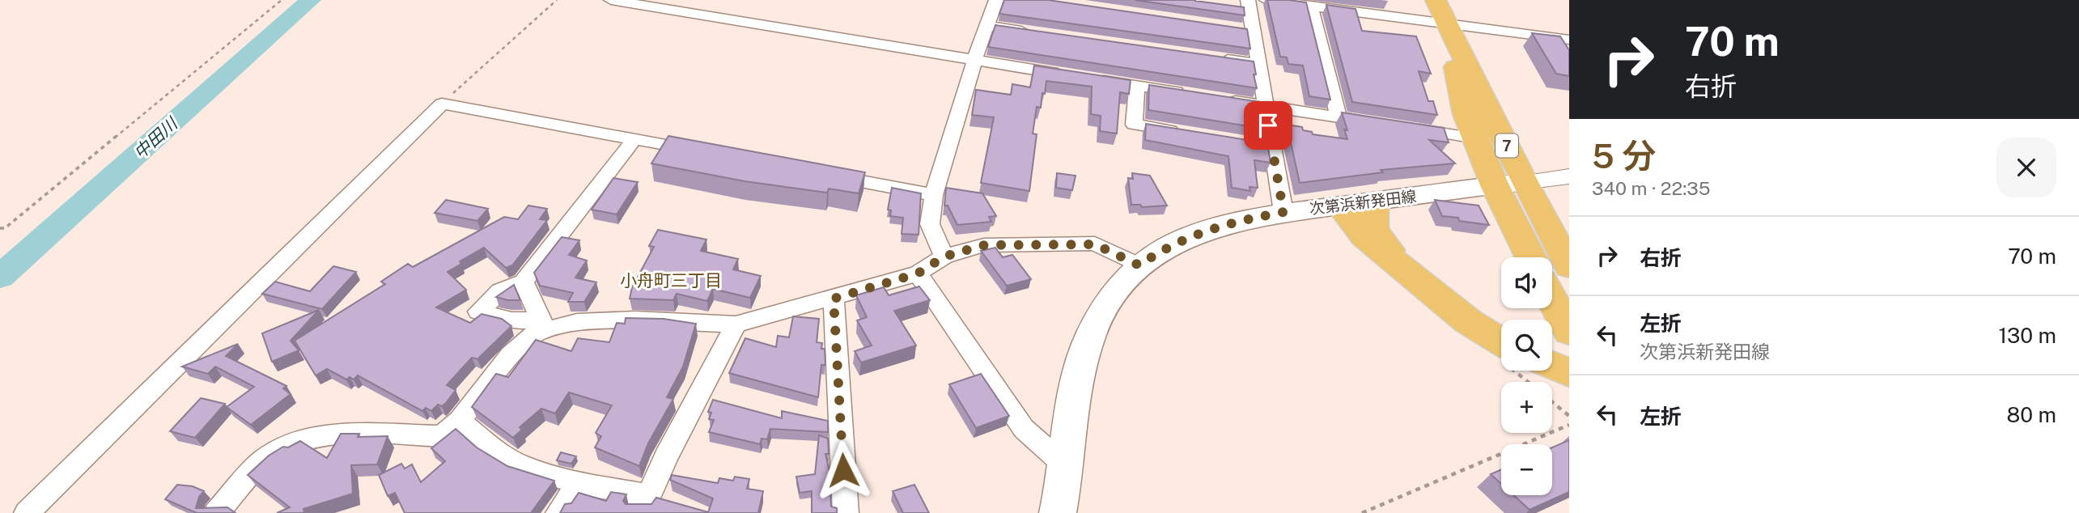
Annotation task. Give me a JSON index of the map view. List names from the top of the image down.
{
  "streets": {
    "highway": ["7"],
    "main road": ["次第浜新発田線"]
  },
  "crossings": [
    ["7", "次第浜新発田線"]
  ],
  "districts": ["小舟町三丁目"],
  "water": ["中田川"],
  "page": {
    "turn": ["70 m", "右折"],
    "heading": ["5 分", "340 m · 22:35"],
    "list": [
      {
        "name": "右折",
        "value": "70 m"
      },
      {
        "name": "左折",
        "note": "次第浜新発田線",
        "value": "130 m"
      },
      {
        "name": "左折",
        "value": "80 m"
      }
    ],
    "map_buttons": ["+", "−"]
  }
}
